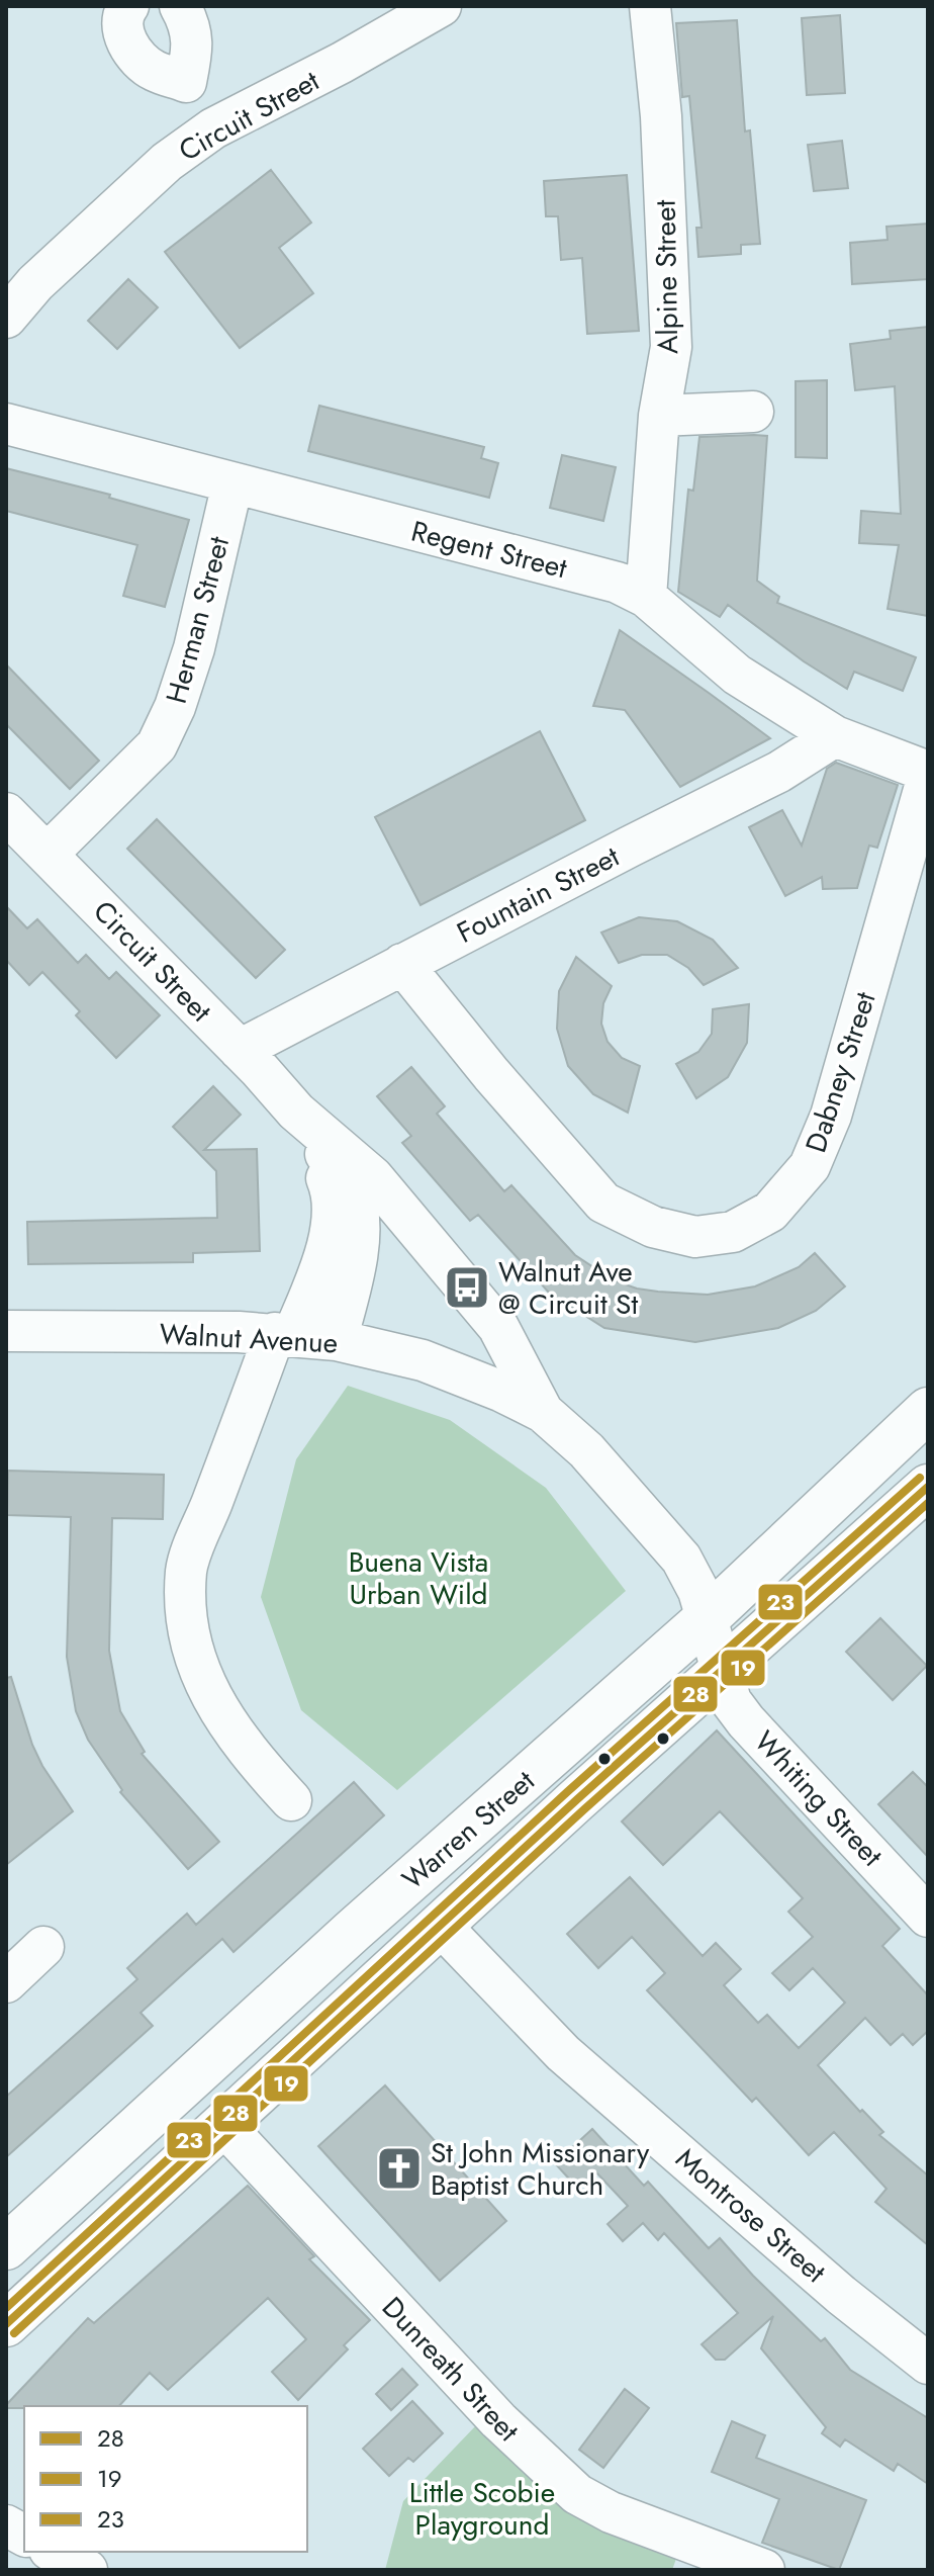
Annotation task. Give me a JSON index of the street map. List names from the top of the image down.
{
  "streets": {
    "main road": ["Warren Street"],
    "street": [
      "Circuit Street",
      "Alpine Street",
      "Regent Street",
      "Herman Street",
      "Fountain Street",
      "Dabney Street",
      "Walnut Avenue",
      "Whiting Street",
      "Montrose Street",
      "Dunreath Street"
    ]
  },
  "crossings": [
    ["Circuit Street", "Herman Street"],
    ["Circuit Street", "Fountain Street"],
    ["Circuit Street", "Walnut Avenue"],
    ["Alpine Street", "Regent Street"],
    ["Regent Street", "Herman Street"],
    ["Regent Street", "Fountain Street"],
    ["Regent Street", "Dabney Street"],
    ["Fountain Street", "Dabney Street"],
    ["Walnut Avenue", "Whiting Street"],
    ["Walnut Avenue", "Warren Street"],
    ["Whiting Street", "Warren Street"],
    ["Warren Street", "Montrose Street"],
    ["Warren Street", "Dunreath Street"]
  ],
  "parks": ["Buena Vista Urban Wild", "Little Scobie Playground"],
  "places": {
    "bus stop": ["Walnut Ave @ Circuit St"],
    "church": ["St John Missionary Baptist Church"]
  },
  "lines": ["transit line 23", "transit line 28", "transit line 19"],
  "legend": ["28", "19", "23"]
}
